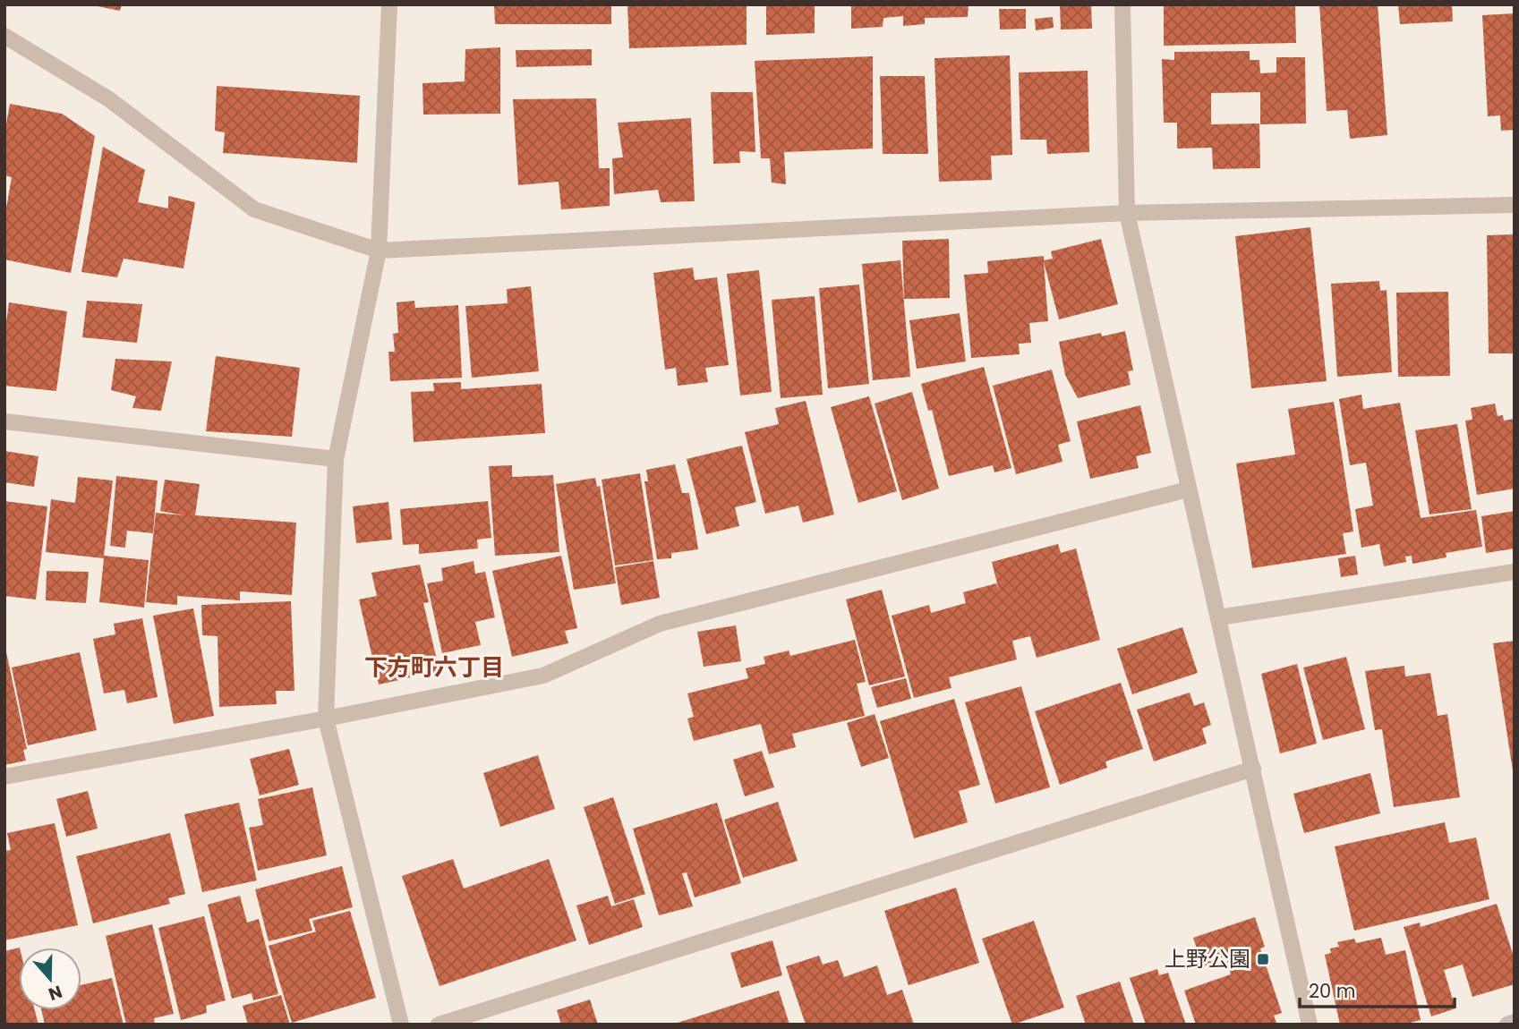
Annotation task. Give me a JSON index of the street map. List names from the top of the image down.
{
  "districts": ["下方町六丁目"],
  "places": {
    "transit": ["上野公園"]
  },
  "scale_bar": "20 m",
  "north": "bottom"
}
